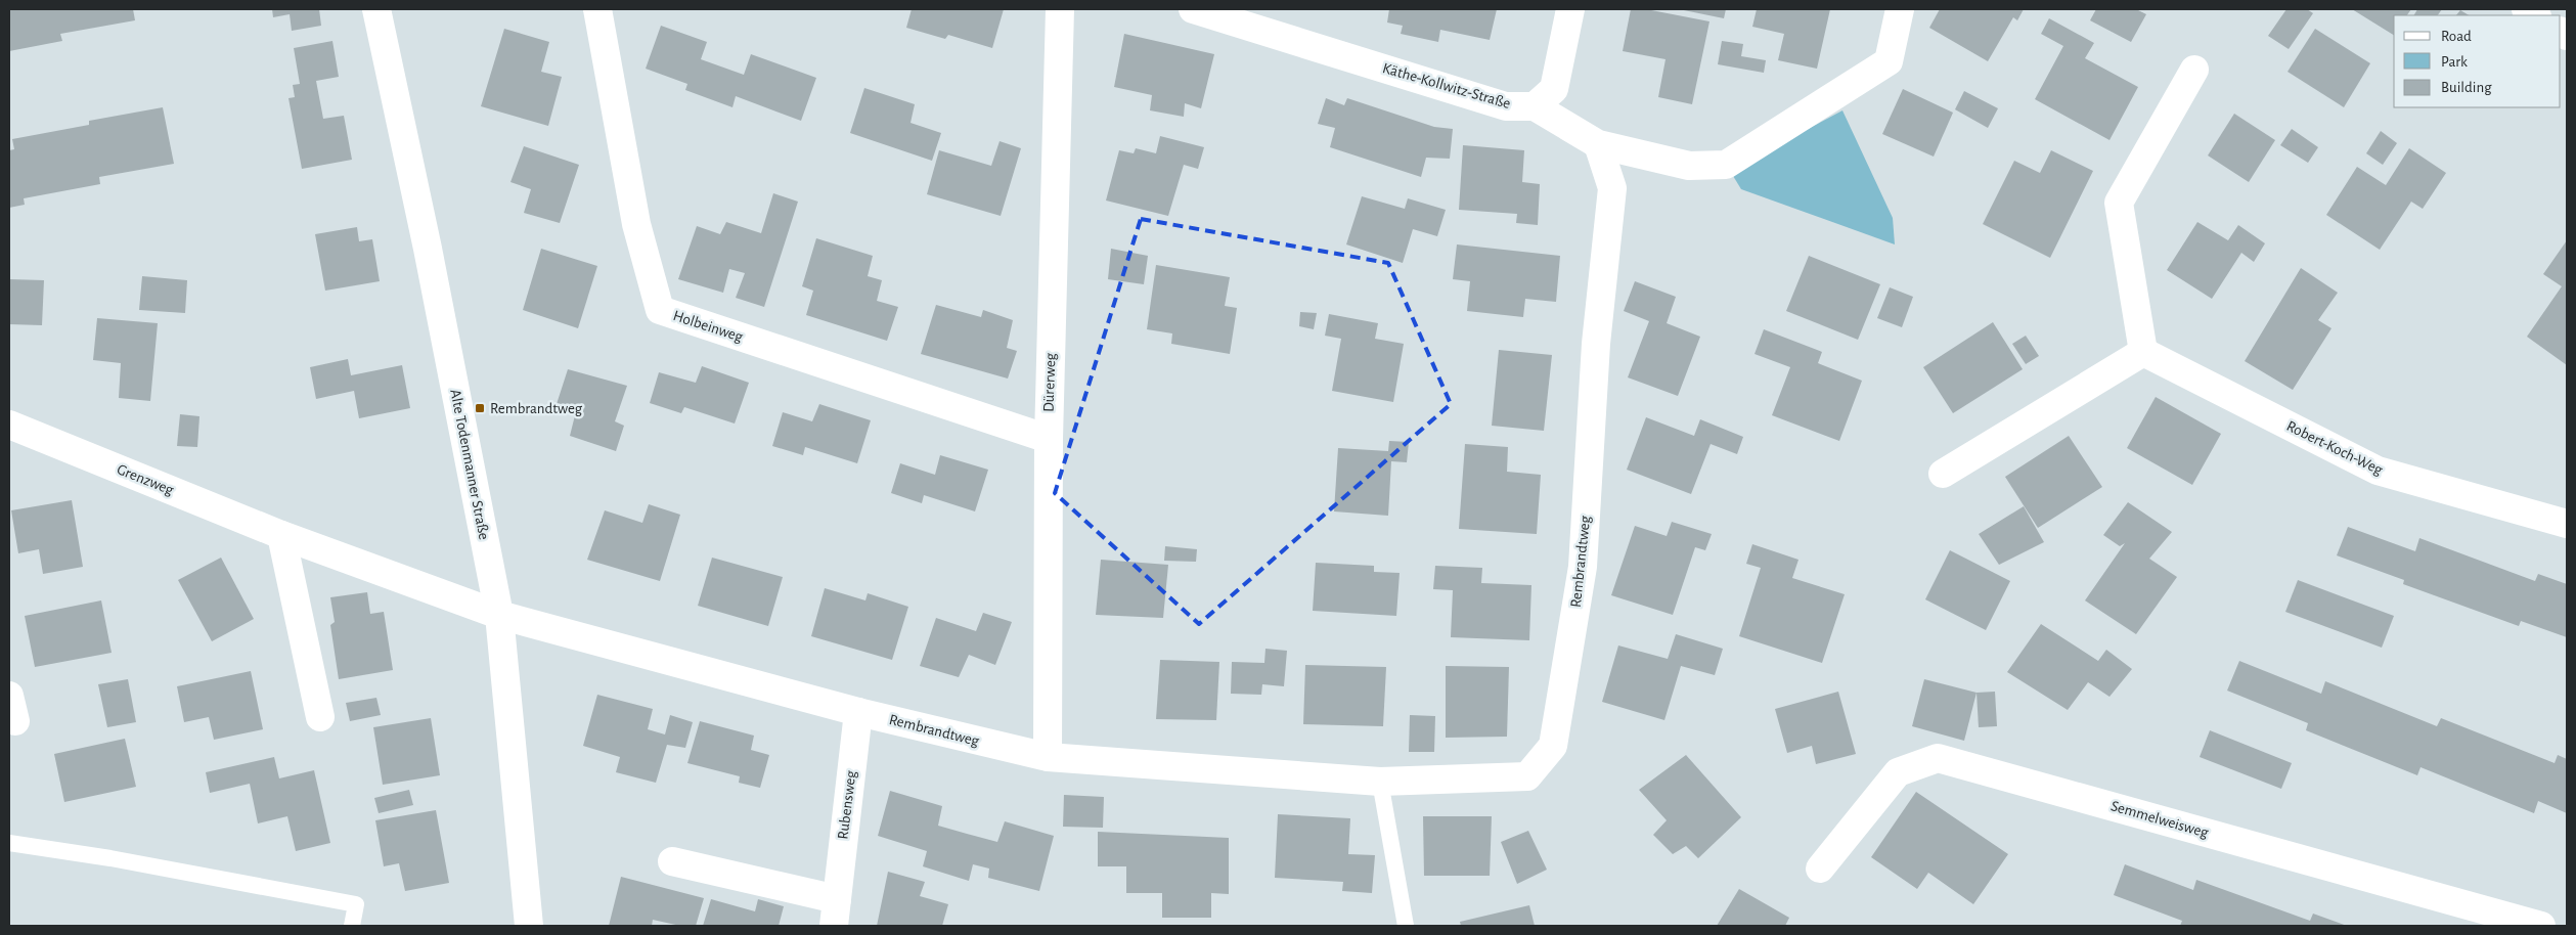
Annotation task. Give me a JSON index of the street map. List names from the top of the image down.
{
  "streets": {
    "street": [
      "Käthe-Kollwitz-Straße",
      "Holbeinweg",
      "Dürerweg",
      "Robert-Koch-Weg",
      "Alte Todenmanner Straße",
      "Grenzweg",
      "Rembrandtweg",
      "Rubensweg",
      "Semmelweisweg"
    ]
  },
  "crossings": [
    ["Holbeinweg", "Dürerweg"],
    ["Dürerweg", "Rembrandtweg"],
    ["Alte Todenmanner Straße", "Grenzweg"],
    ["Alte Todenmanner Straße", "Rembrandtweg"],
    ["Grenzweg", "Rembrandtweg"],
    ["Rembrandtweg", "Rubensweg"]
  ],
  "places": {
    "transit": ["Rembrandtweg"]
  },
  "legend": ["Road", "Park", "Building"]
}
